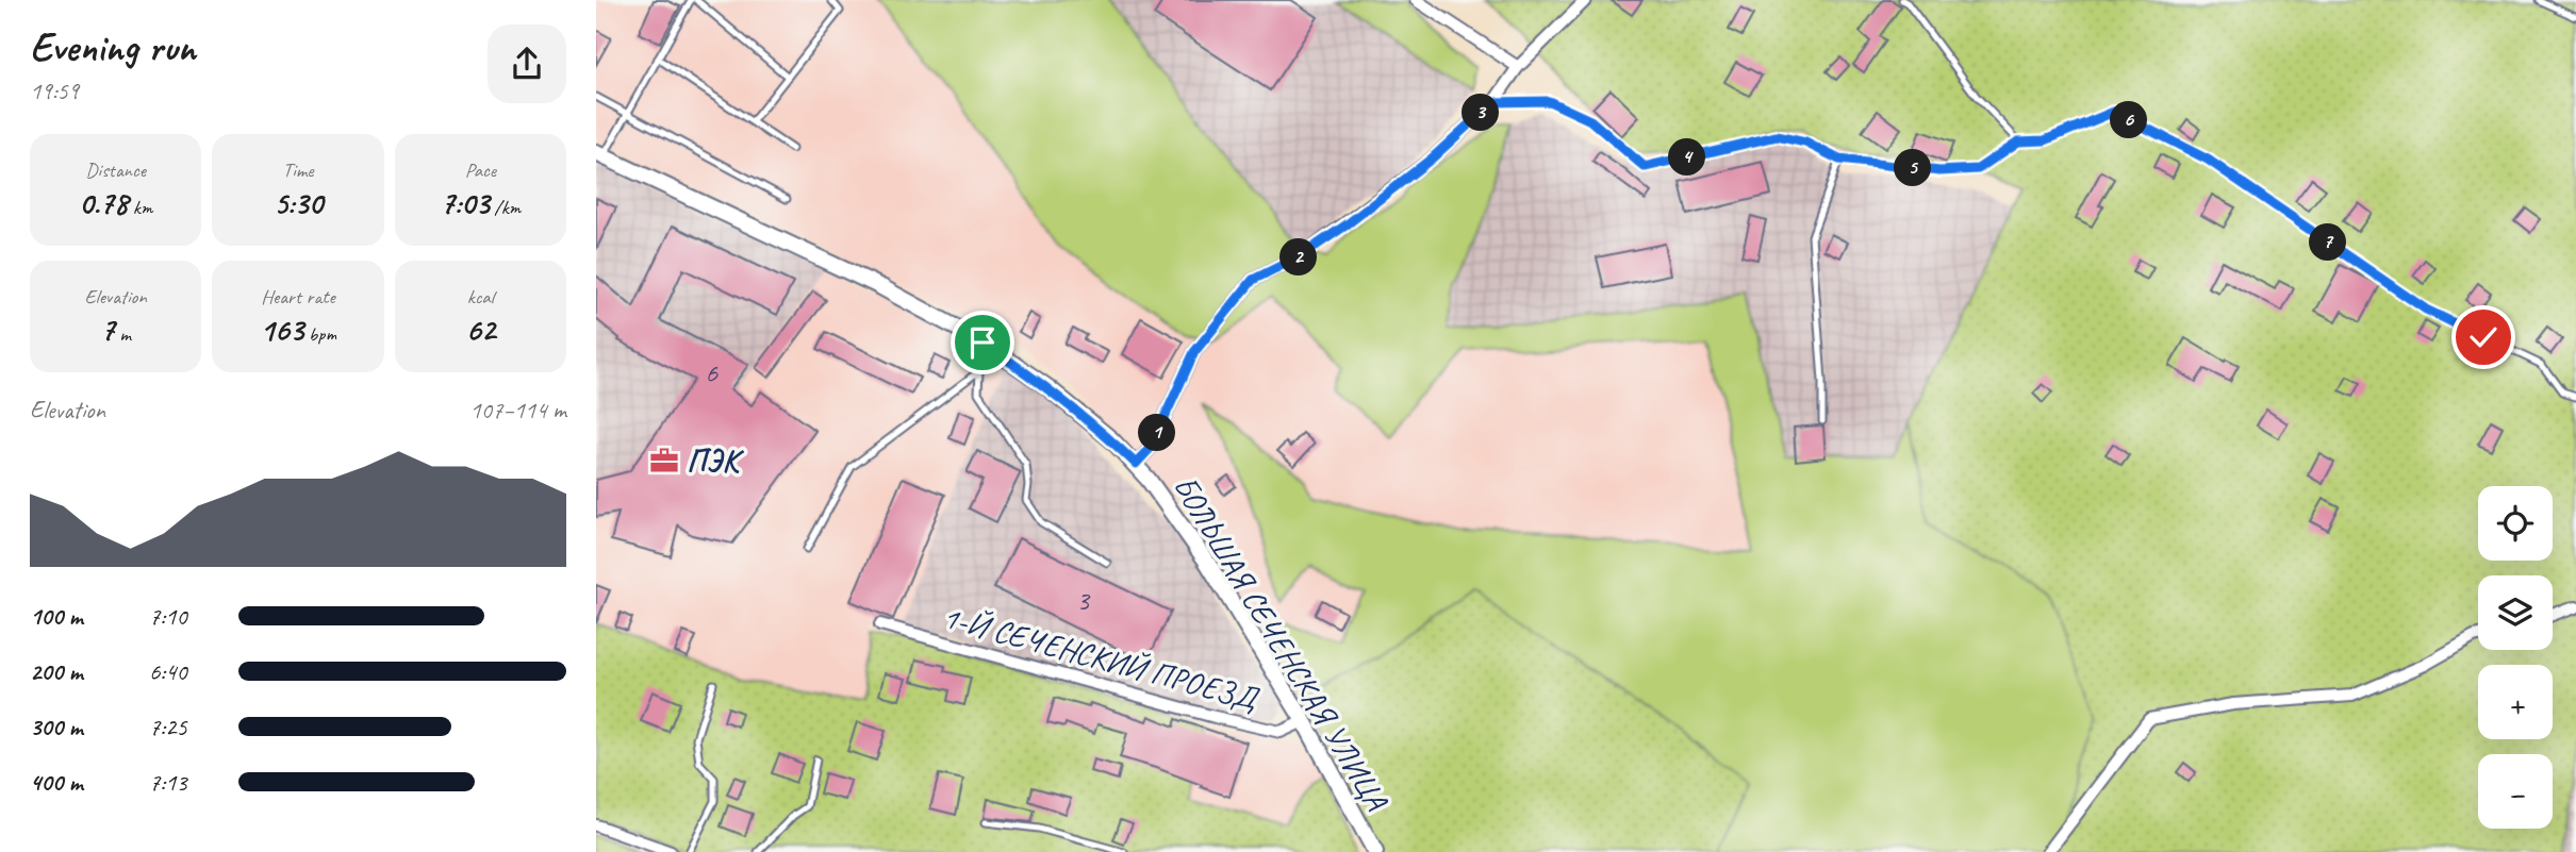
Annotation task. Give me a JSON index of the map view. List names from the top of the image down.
{
  "streets": {
    "street": ["БОЛЬШАЯ СЕЧЕНСКАЯ УЛИЦА", "1-Й СЕЧЕНСКИЙ ПРОЕЗД"]
  },
  "crossings": [
    ["БОЛЬШАЯ СЕЧЕНСКАЯ УЛИЦА", "1-Й СЕЧЕНСКИЙ ПРОЕЗД"]
  ],
  "places": {
    "office": ["ПЭК"]
  },
  "house_numbers": ["6", "3"],
  "page": {
    "heading": ["Evening run", "19:59"],
    "pins": [
      "3",
      "6",
      "4",
      "5",
      "7",
      "2",
      "1"
    ],
    "stats": [
      ["Distance", "0.78 km"],
      ["Time", "5:30"],
      ["Pace", "7:03 /km"],
      ["Elevation", "7 m"],
      ["Heart rate", "163 bpm"],
      ["kcal", "62"]
    ],
    "chart": ["Elevation", "107–114 m"],
    "map_buttons": ["+", "−"],
    "list": [
      {
        "name": "100 m",
        "note": "7:10"
      },
      {
        "name": "200 m",
        "note": "6:40"
      },
      {
        "name": "300 m",
        "note": "7:25"
      },
      {
        "name": "400 m",
        "note": "7:13"
      }
    ]
  }
}
